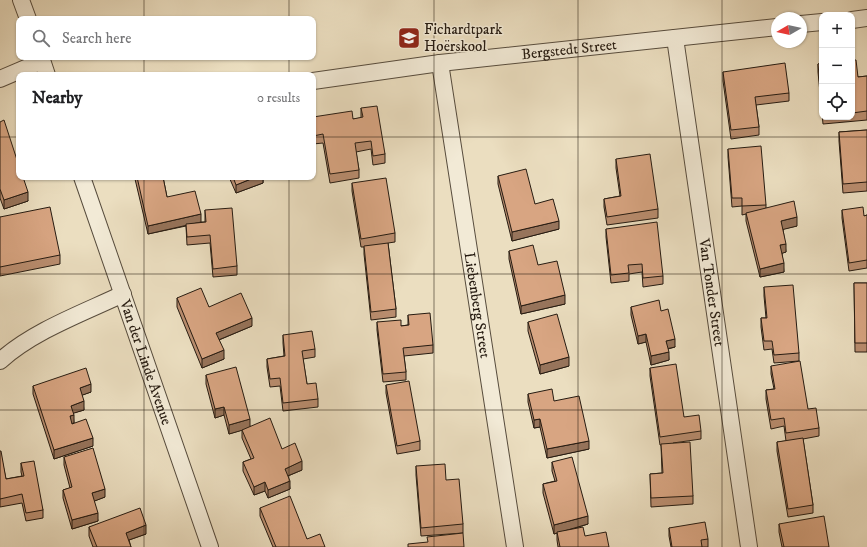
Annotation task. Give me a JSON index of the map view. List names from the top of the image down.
{
  "streets": {
    "street": [
      "Bergstedt Street",
      "Van Tonder Street",
      "Liebenberg Street",
      "Van der Linde Avenue"
    ]
  },
  "crossings": [
    ["Bergstedt Street", "Van Tonder Street"],
    ["Bergstedt Street", "Liebenberg Street"]
  ],
  "places": {
    "school or university": ["Fichardtpark Hoërskool"]
  },
  "north": "left",
  "page": {
    "map_buttons": ["+", "−"],
    "search": "Search here",
    "heading": ["Nearby", "0 results"]
  }
}
